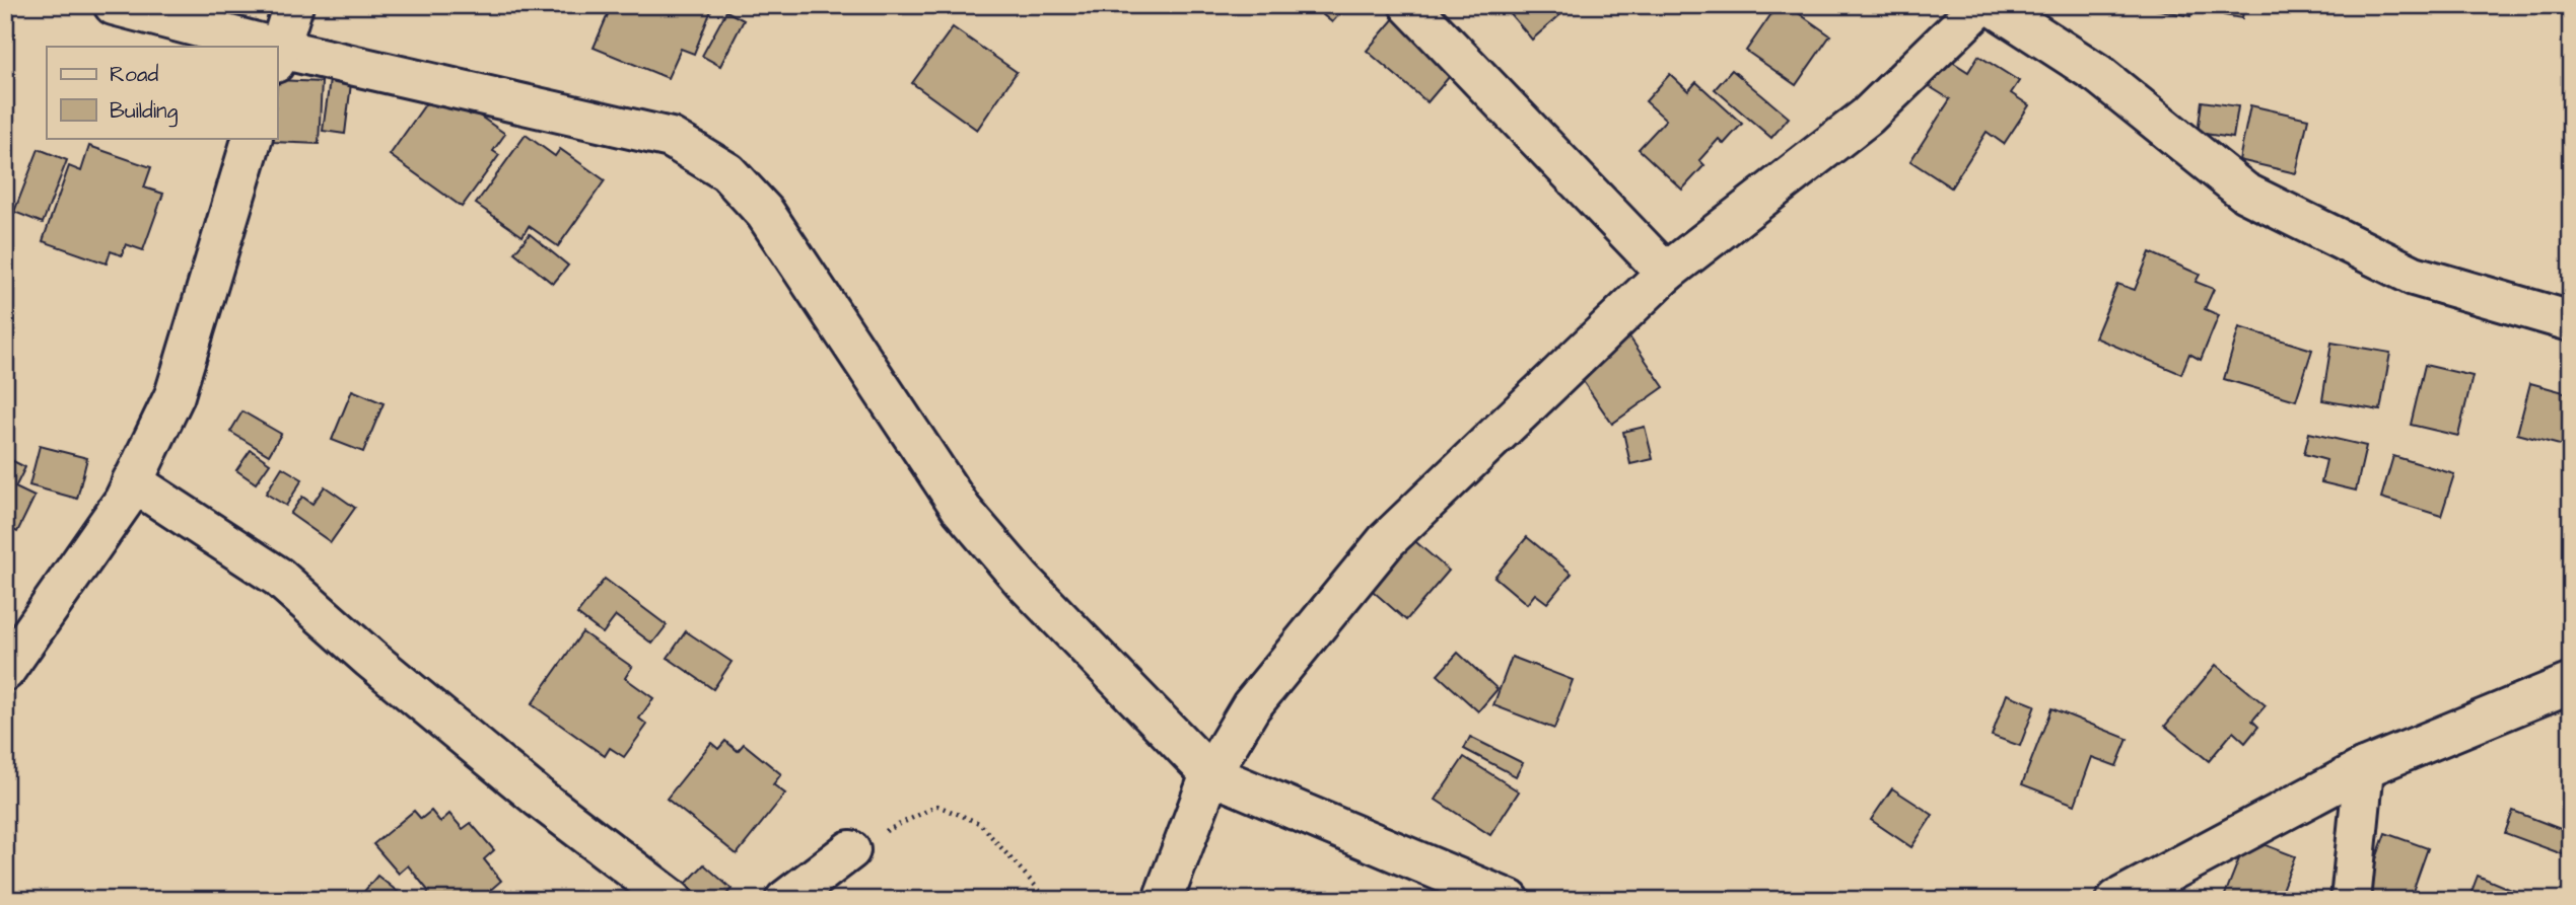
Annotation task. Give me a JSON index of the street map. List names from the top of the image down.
{
  "legend": ["Road", "Building"]
}
